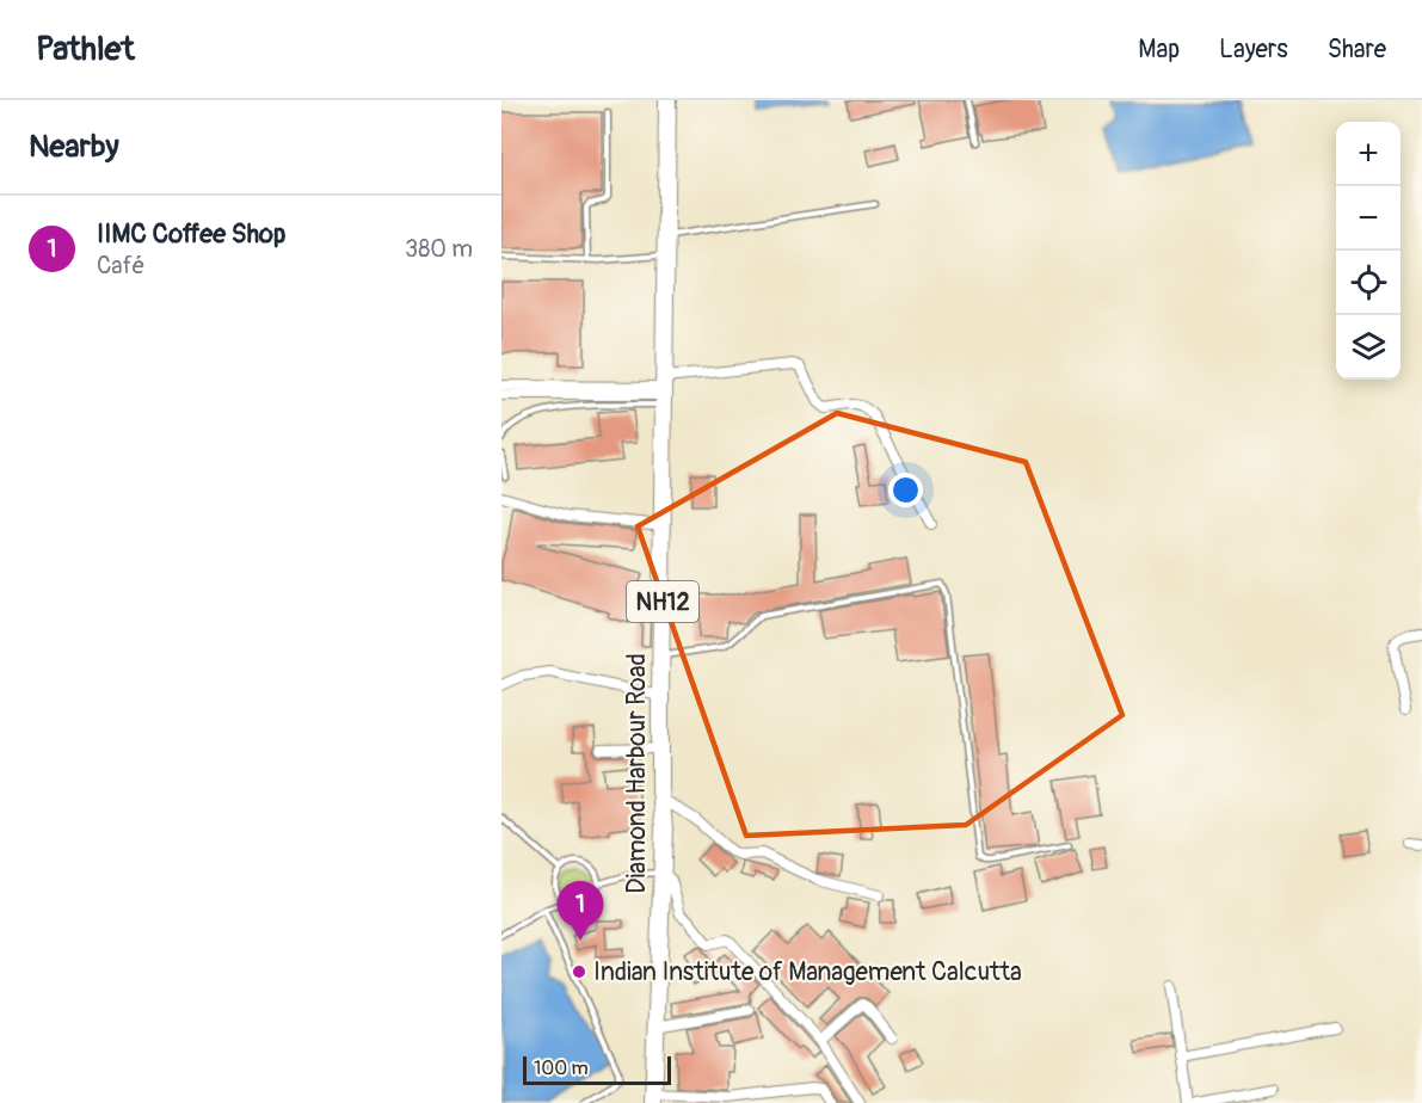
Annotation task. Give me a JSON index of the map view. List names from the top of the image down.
{
  "streets": {
    "highway": ["NH12", "Diamond Harbour Road"]
  },
  "places": ["Indian Institute of Management Calcutta"],
  "scale_bar": "100 m",
  "page": {
    "header": "Pathlet",
    "nav": ["Map", "Layers", "Share"],
    "heading": "Nearby",
    "map_buttons": ["+", "−"],
    "list": [
      {
        "mark": "1",
        "name": "IIMC Coffee Shop",
        "note": "Café",
        "value": "380 m"
      }
    ],
    "pins": "1",
    "scale": "100 m"
  }
}
